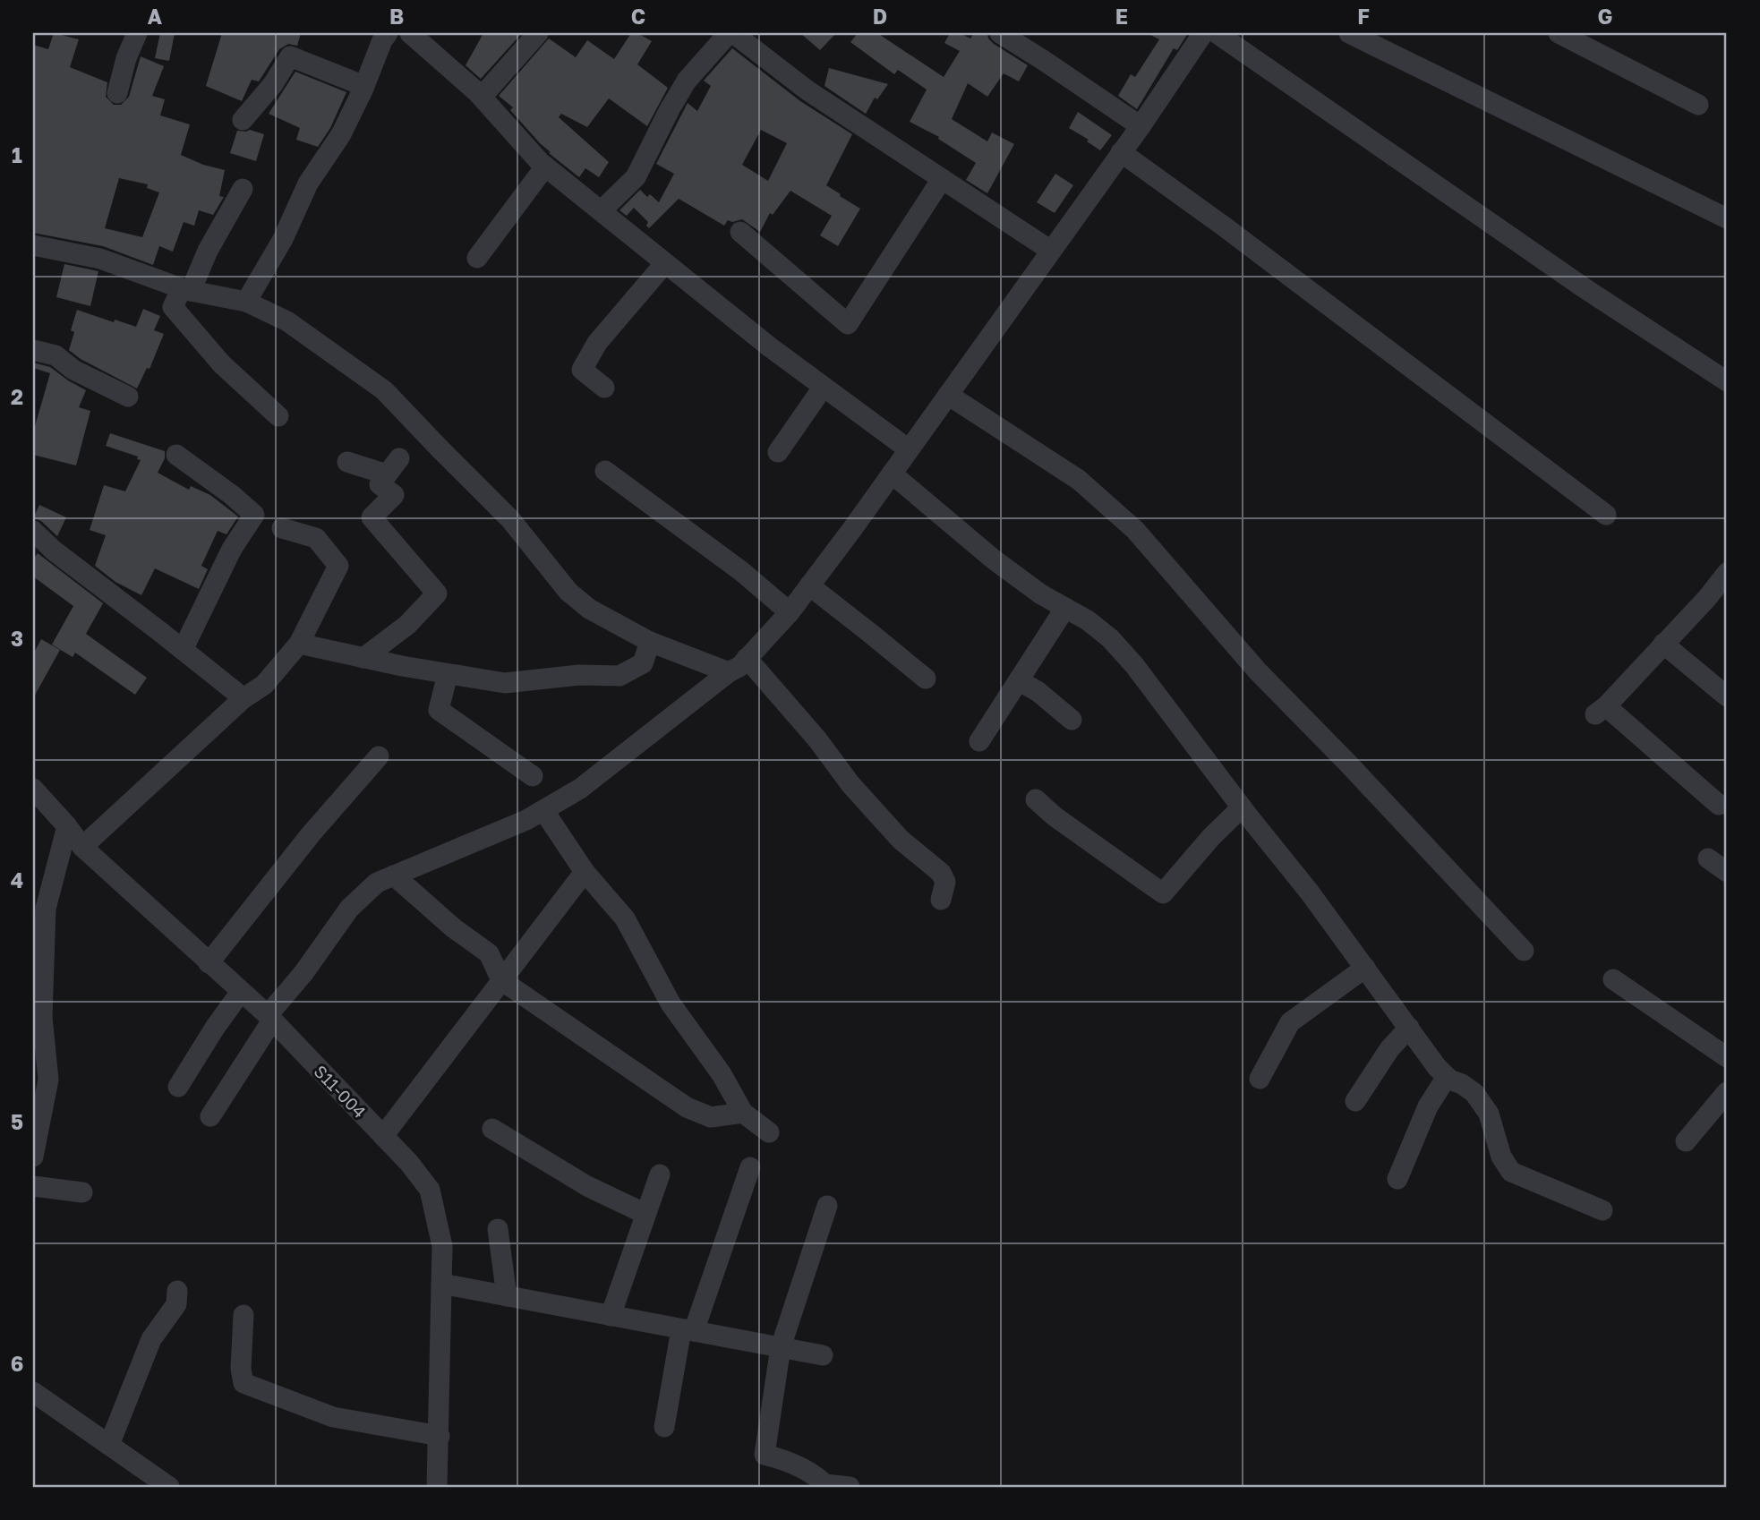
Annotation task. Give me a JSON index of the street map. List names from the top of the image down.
{
  "streets": {
    "street": ["S11-004"]
  },
  "grid": {
    "columns": [
      "A",
      "B",
      "C",
      "D",
      "E",
      "F",
      "G"
    ],
    "rows": [
      "1",
      "2",
      "3",
      "4",
      "5",
      "6"
    ]
  }
}
